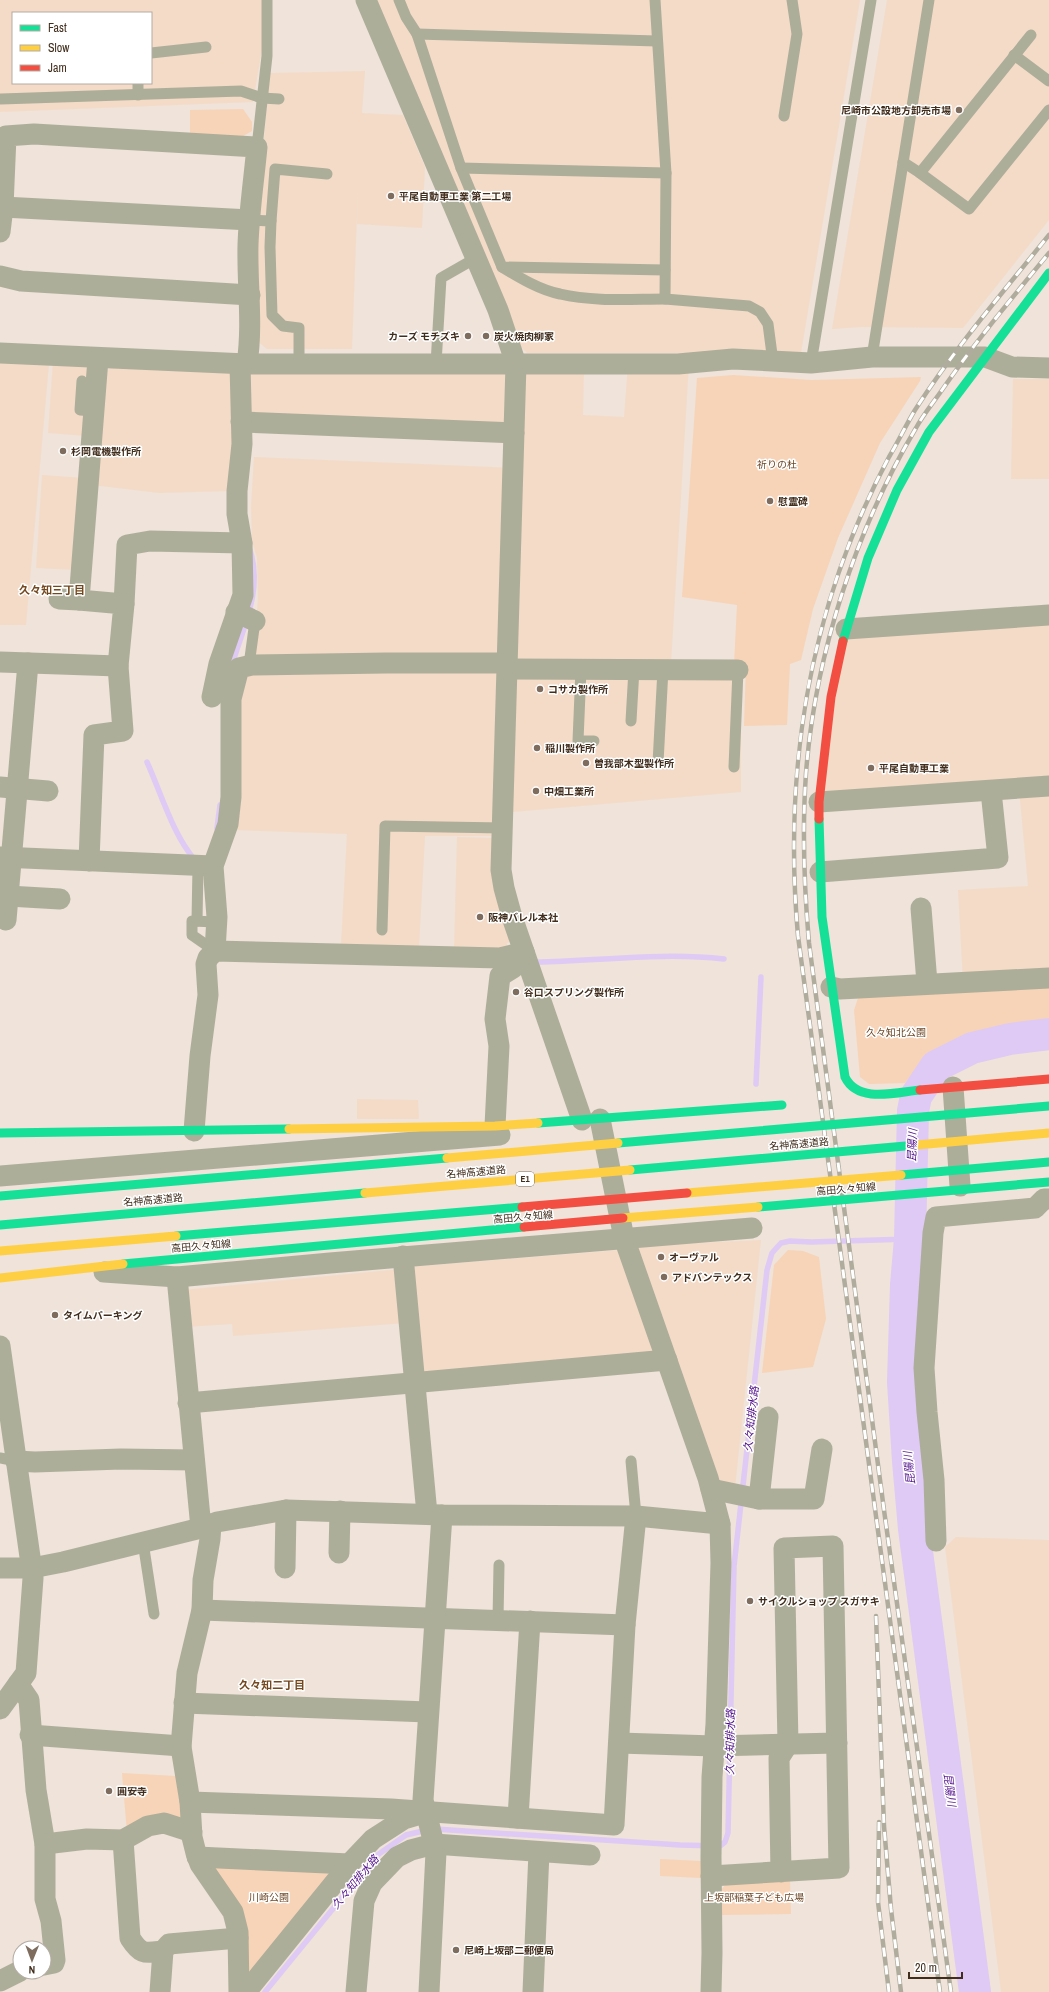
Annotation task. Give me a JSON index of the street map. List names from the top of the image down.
{
  "streets": {
    "main road": ["名神高速道路", "E1", "高田久々知線"]
  },
  "districts": ["久々知三丁目", "久々知二丁目"],
  "water": ["昆陽川", "久々知排水路"],
  "parks": [
    "祈りの杜",
    "久々知北公園",
    "川崎公園",
    "上坂部稲葉子ども広場"
  ],
  "places": [
    "尼崎市公設地方卸売市場",
    "平尾自動車工業 第二工場",
    "カーズ モチズキ",
    "炭火焼肉柳家",
    "杉岡電機製作所",
    "慰霊碑",
    "コサカ製作所",
    "稲川製作所",
    "曽我部木型製作所",
    "平尾自動車工業",
    "中畑工業所",
    "阪神バレル本社",
    "谷口スプリング製作所",
    "オーヴァル",
    "アドバンテックス",
    "タイムパーキング",
    "サイクルショップ スガサキ",
    "圓安寺",
    "尼崎上坂部二郵便局"
  ],
  "legend": ["Fast", "Slow", "Jam"],
  "scale_bar": "20 m",
  "north": "bottom"
}
